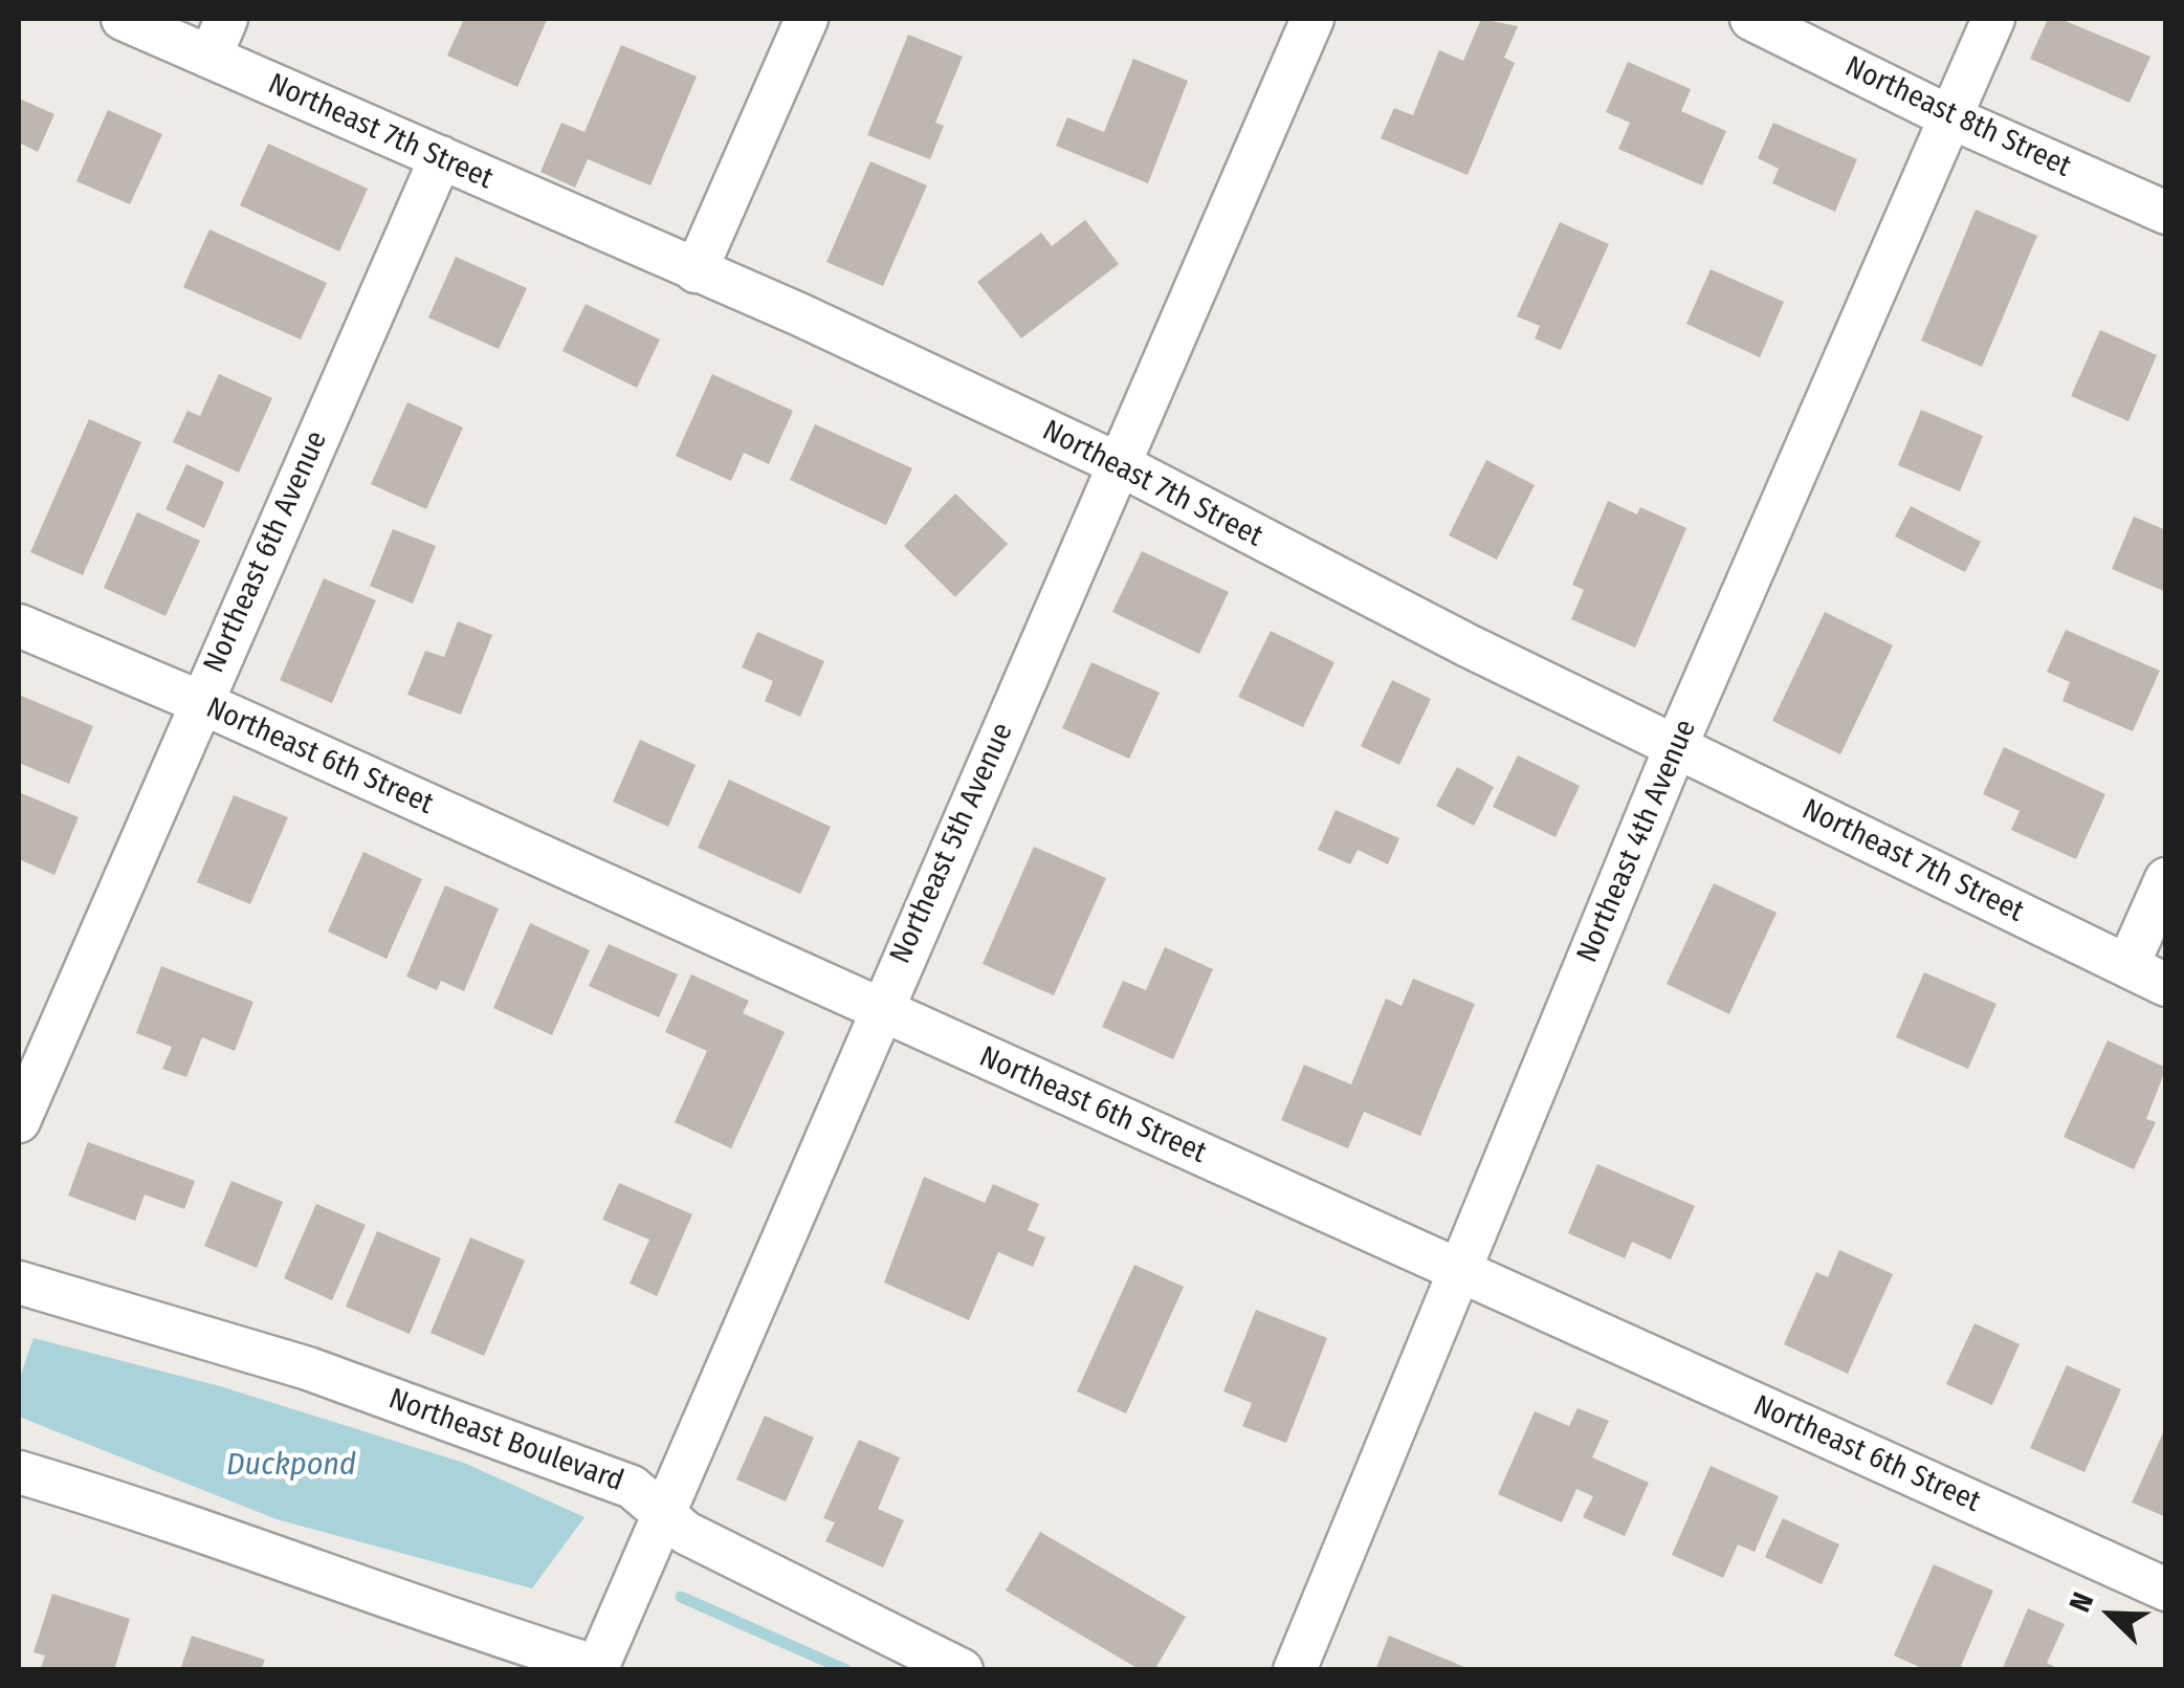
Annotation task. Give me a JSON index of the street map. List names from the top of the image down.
{
  "streets": {
    "street": [
      "Northeast 8th Street",
      "Northeast 7th Street",
      "Northeast 6th Avenue",
      "Northeast 6th Street",
      "Northeast 4th Avenue",
      "Northeast 5th Avenue",
      "Northeast Boulevard"
    ]
  },
  "crossings": [
    ["Northeast 8th Street", "Northeast 4th Avenue"],
    ["Northeast 7th Street", "Northeast 6th Avenue"],
    ["Northeast 7th Street", "Northeast 4th Avenue"],
    ["Northeast 7th Street", "Northeast 5th Avenue"],
    ["Northeast 6th Avenue", "Northeast 6th Street"],
    ["Northeast 6th Street", "Northeast 4th Avenue"],
    ["Northeast 6th Street", "Northeast 5th Avenue"],
    ["Northeast 5th Avenue", "Northeast Boulevard"]
  ],
  "water": ["Duckpond"],
  "north": "top left"
}
